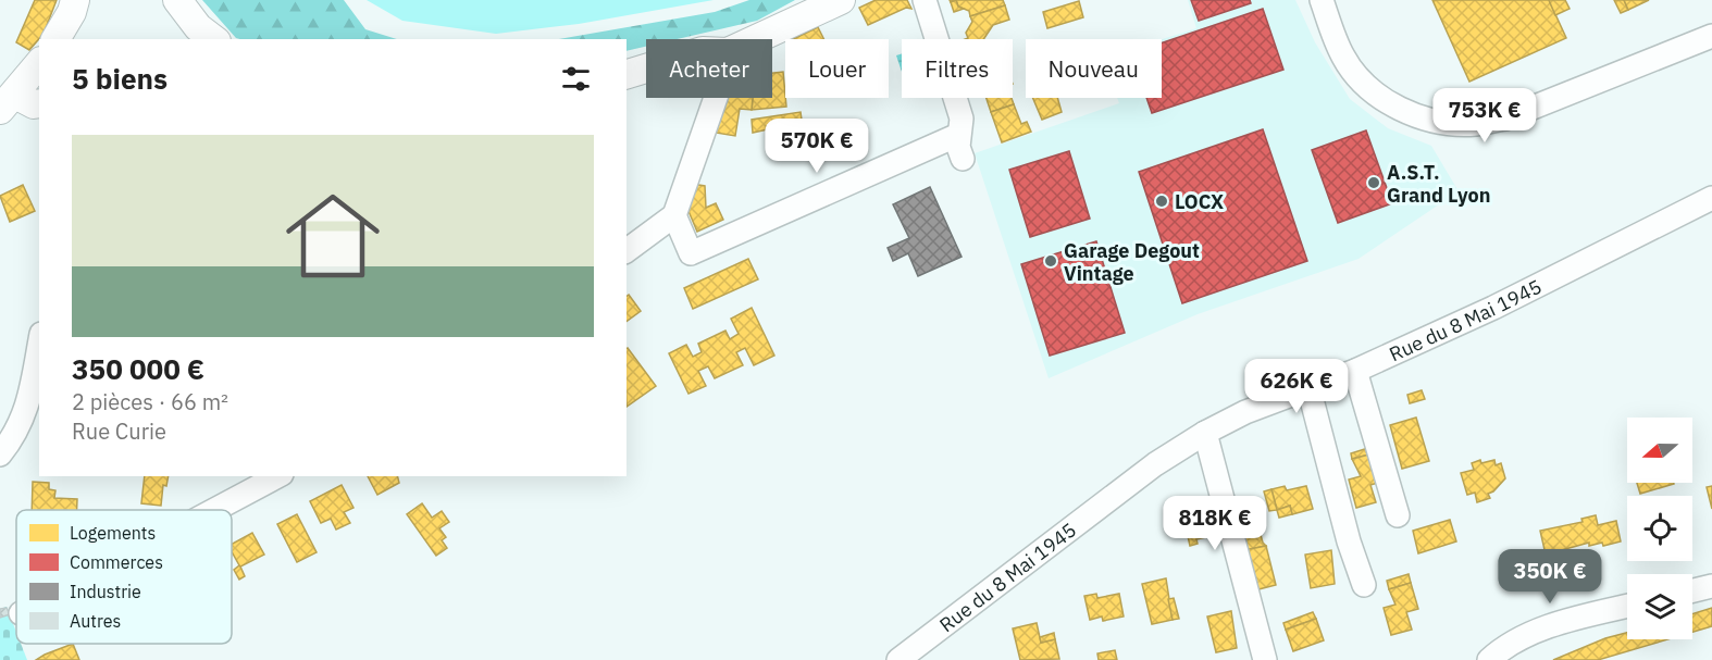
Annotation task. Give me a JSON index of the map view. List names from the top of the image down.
{
  "streets": {
    "street": ["Rue du 8 Mai 1945"]
  },
  "places": ["A.S.T. Grand Lyon", "LOCX", "Garage Degout Vintage"],
  "legend": [
    "Logements",
    "Commerces",
    "Industrie",
    "Autres"
  ],
  "north": "left",
  "page": {
    "chip": [
      "Acheter",
      "Louer",
      "Filtres",
      "Nouveau"
    ],
    "heading": "5 biens",
    "price": [
      "753K €",
      "570K €",
      "626K €",
      "818K €",
      "350K €"
    ],
    "list": [
      {
        "name": "350 000 €",
        "note": "2 pièces · 66 m² · Rue Curie"
      }
    ]
  }
}
